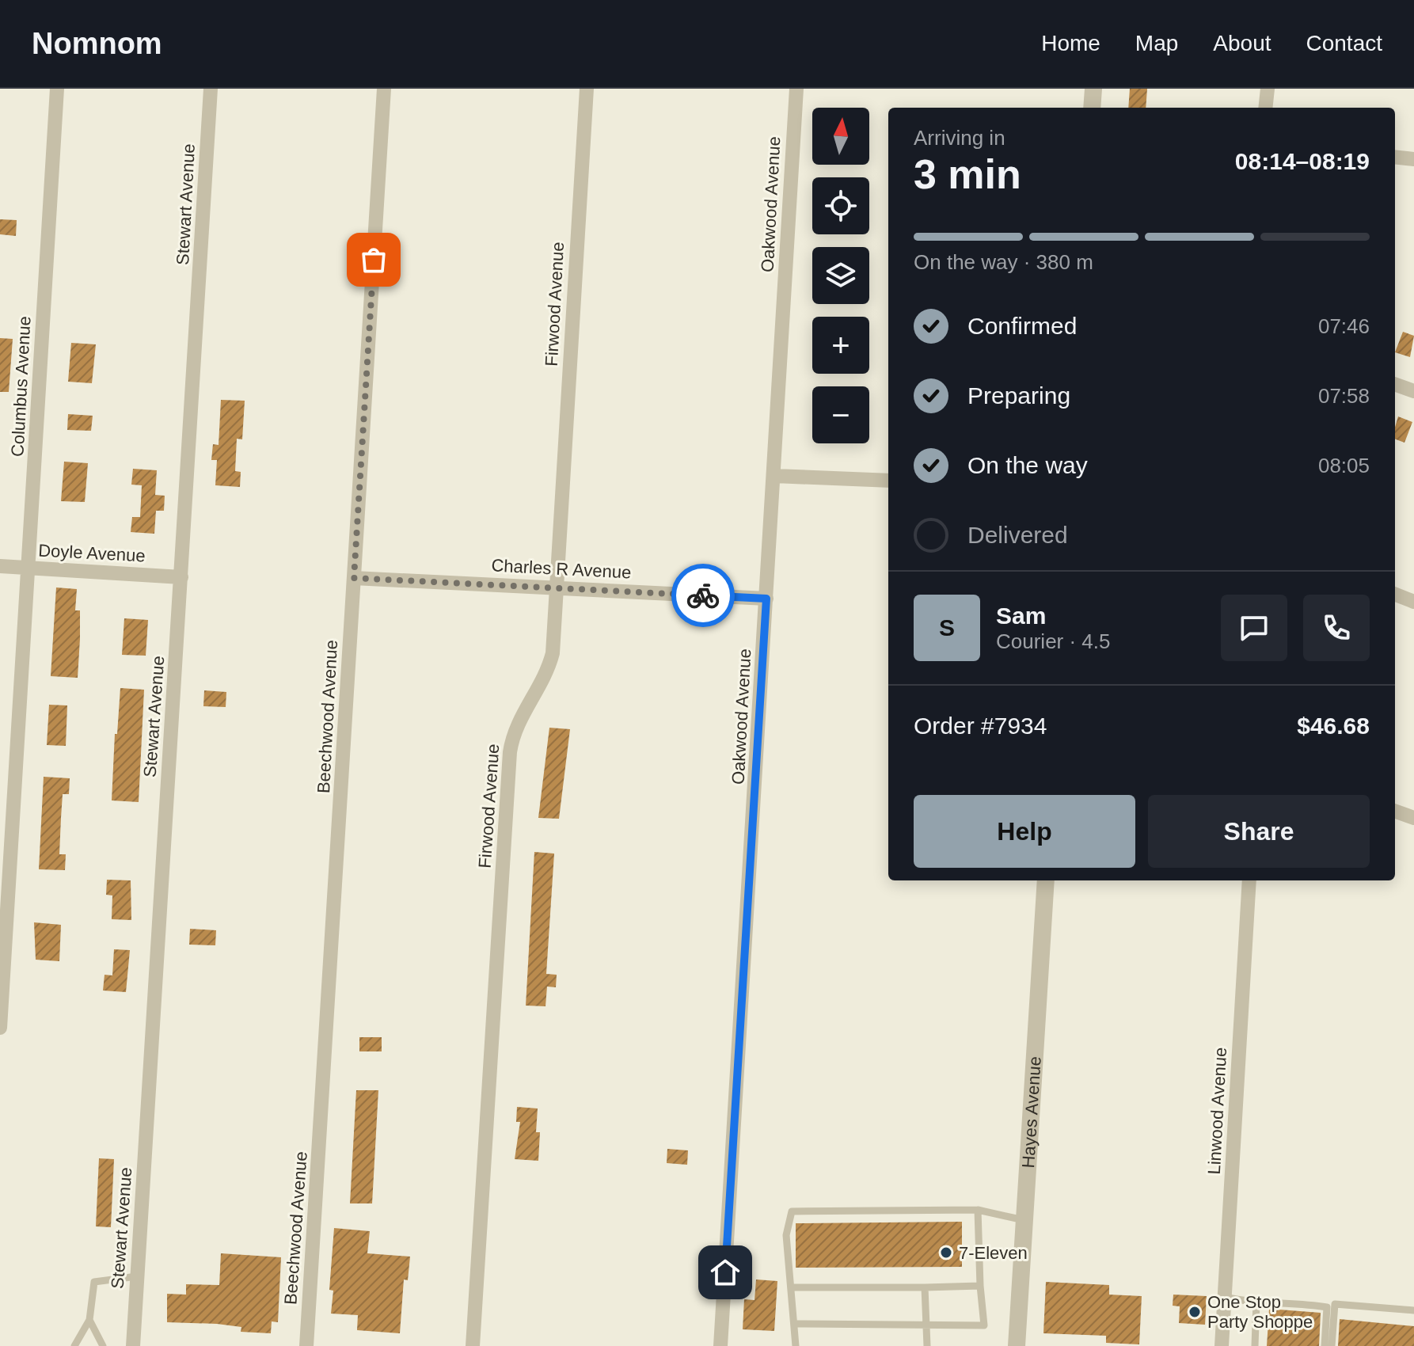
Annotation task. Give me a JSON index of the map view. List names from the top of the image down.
{
  "streets": {
    "street": [
      "Stewart Avenue",
      "Oakwood Avenue",
      "Firwood Avenue",
      "Columbus Avenue",
      "Doyle Avenue",
      "Charles R Avenue",
      "Beechwood Avenue",
      "Linwood Avenue",
      "Hayes Avenue"
    ]
  },
  "crossings": [
    ["Stewart Avenue", "Doyle Avenue"],
    ["Oakwood Avenue", "Charles R Avenue"],
    ["Firwood Avenue", "Charles R Avenue"],
    ["Columbus Avenue", "Doyle Avenue"],
    ["Charles R Avenue", "Beechwood Avenue"]
  ],
  "places": ["7-Eleven", "One Stop Party Shoppe"],
  "north": "top",
  "page": {
    "header": "Nomnom",
    "nav": [
      "Home",
      "Map",
      "About",
      "Contact"
    ],
    "map_buttons": ["+", "−"],
    "heading": ["3 min", "Arriving in", "08:14–08:19"],
    "panel": [
      "Sam",
      "Courier · 4.5",
      "Order #7934",
      "$46.68"
    ],
    "bar": "On the way · 380 m",
    "list": [
      ["Confirmed", "07:46"],
      ["Preparing", "07:58"],
      ["On the way", "08:05"],
      "Delivered"
    ],
    "round": "S",
    "buttons": ["Help", "Share"]
  }
}
